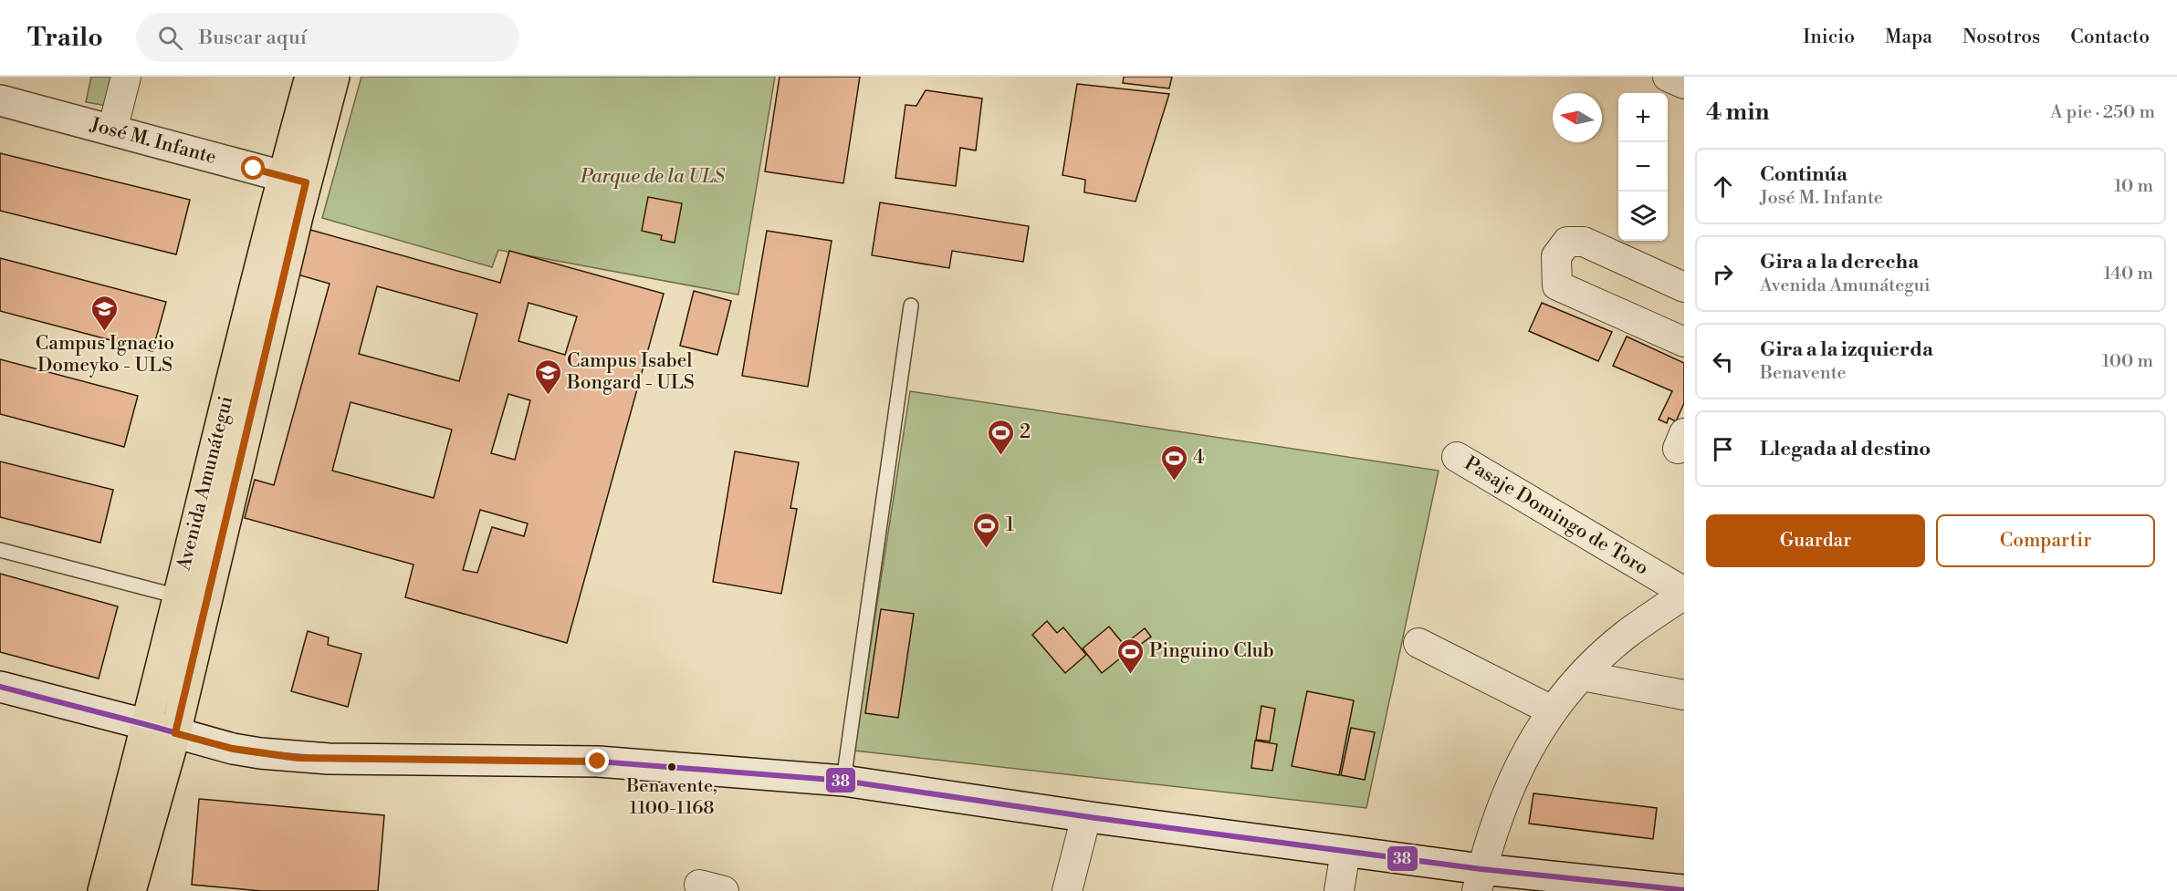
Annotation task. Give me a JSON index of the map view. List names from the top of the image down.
{
  "streets": {
    "main road": ["José M. Infante", "Avenida Amunátegui"],
    "street": ["Pasaje Domingo de Toro"]
  },
  "crossings": [
    ["José M. Infante", "Avenida Amunátegui"]
  ],
  "parks": ["Parque de la ULS"],
  "places": {
    "school or university": ["Campus Ignacio Domeyko - ULS", "Campus Isabel Bongard - ULS"],
    "sports": [
      "2",
      "4",
      "1",
      "Pinguino Club"
    ],
    "other": ["Benavente, 1100-1168"]
  },
  "lines": ["transit line 38"],
  "north": "left",
  "page": {
    "header": "Trailo",
    "search": "Buscar aquí",
    "nav": [
      "Inicio",
      "Mapa",
      "Nosotros",
      "Contacto"
    ],
    "heading": ["4 min", "A pie · 250 m"],
    "map_buttons": ["+", "−"],
    "list": [
      ["Continúa", "José M. Infante", "10 m"],
      ["Gira a la derecha", "Avenida Amunátegui", "140 m"],
      ["Gira a la izquierda", "Benavente", "100 m"],
      "Llegada al destino"
    ],
    "buttons": ["Guardar", "Compartir"]
  }
}
